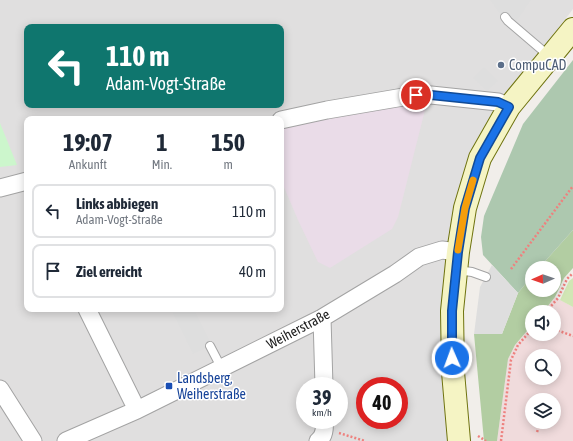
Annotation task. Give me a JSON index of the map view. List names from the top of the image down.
{
  "streets": {
    "street": ["Weiherstraße"]
  },
  "places": {
    "other": ["CompuCAD"],
    "transit": ["Landsberg, Weiherstraße"]
  },
  "north": "left",
  "page": {
    "turn": ["110 m", "Adam-Vogt-Straße"],
    "eta": [
      "19:07",
      "Ankunft",
      "1",
      "Min.",
      "150",
      "m"
    ],
    "list": [
      {
        "name": "Links abbiegen",
        "note": "Adam-Vogt-Straße",
        "value": "110 m"
      },
      {
        "name": "Ziel erreicht",
        "value": "40 m"
      }
    ],
    "speed": "39 km/h",
    "limit": "40"
  }
}
